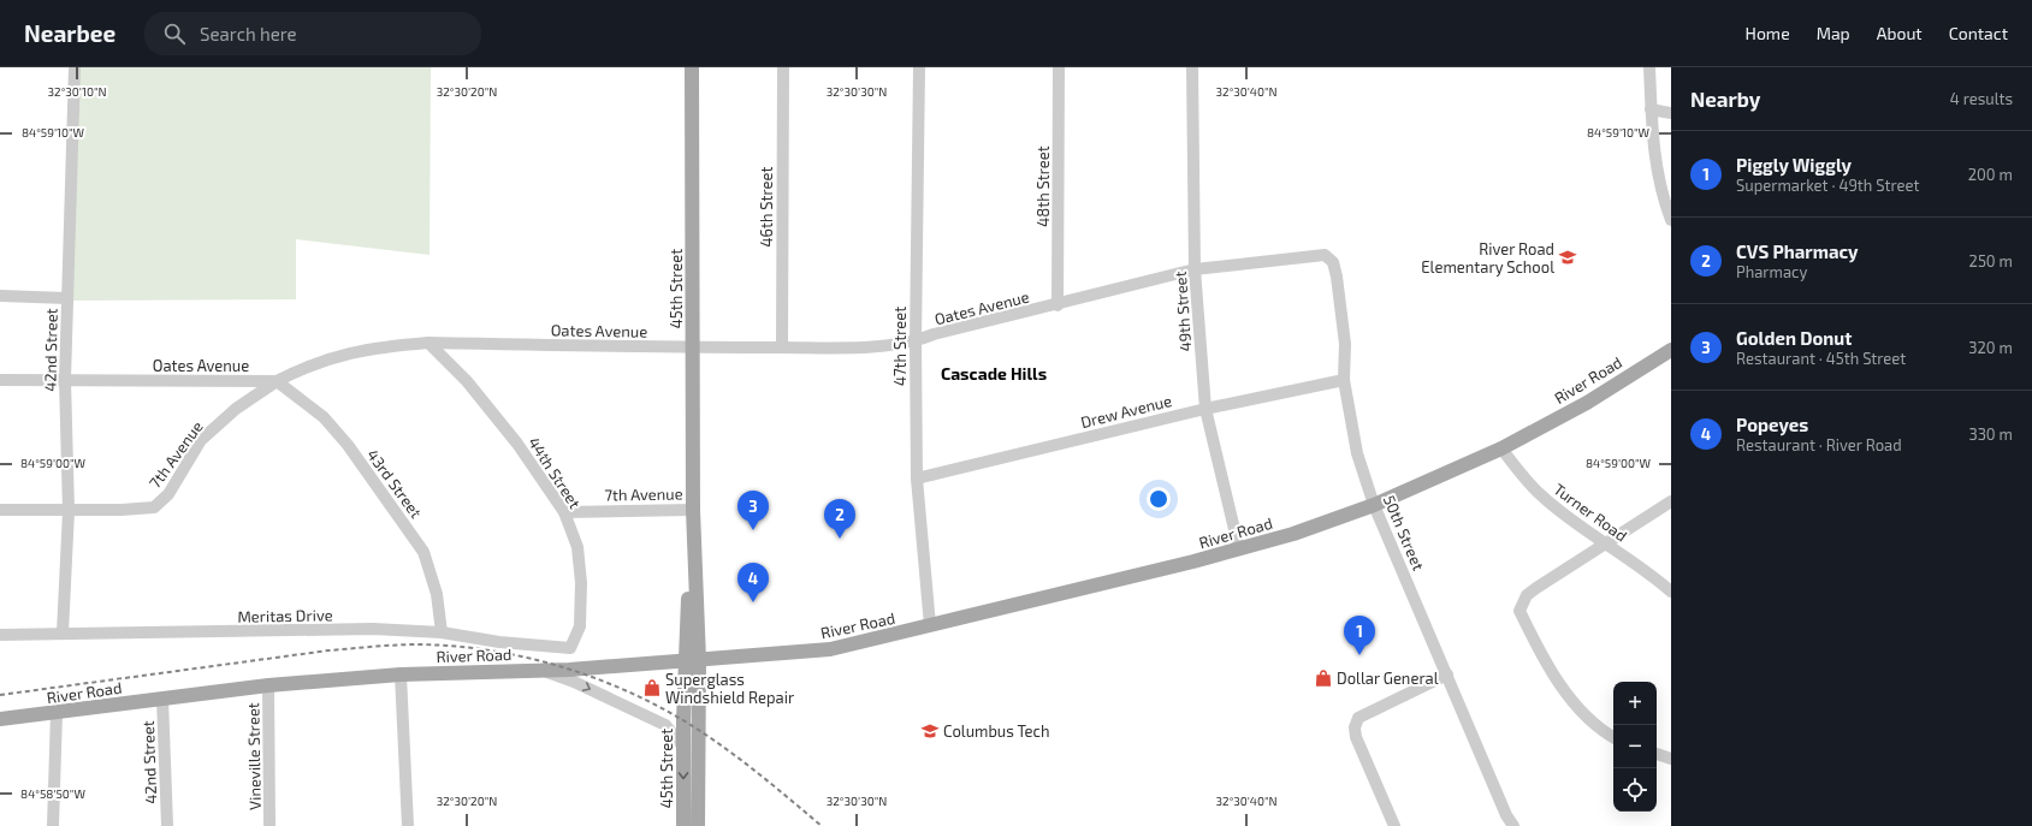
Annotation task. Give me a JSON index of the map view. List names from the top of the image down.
{
  "streets": {
    "main road": ["45th Street", "River Road"],
    "street": [
      "48th Street",
      "46th Street",
      "Oates Avenue",
      "49th Street",
      "47th Street",
      "42nd Street",
      "Drew Avenue",
      "7th Avenue",
      "44th Street",
      "43rd Street",
      "Turner Road",
      "50th Street",
      "Meritas Drive",
      "Vineville Street"
    ]
  },
  "crossings": [
    ["48th Street", "Oates Avenue"],
    ["46th Street", "Oates Avenue"],
    ["45th Street", "Oates Avenue"],
    ["45th Street", "River Road"],
    ["45th Street", "7th Avenue"],
    ["Oates Avenue", "49th Street"],
    ["Oates Avenue", "47th Street"],
    ["Oates Avenue", "42nd Street"],
    ["Oates Avenue", "7th Avenue"],
    ["Oates Avenue", "44th Street"],
    ["Oates Avenue", "43rd Street"],
    ["Oates Avenue", "50th Street"],
    ["49th Street", "River Road"],
    ["49th Street", "Drew Avenue"],
    ["47th Street", "River Road"],
    ["47th Street", "Drew Avenue"],
    ["42nd Street", "River Road"],
    ["42nd Street", "7th Avenue"],
    ["42nd Street", "Meritas Drive"],
    ["River Road", "Turner Road"],
    ["River Road", "50th Street"],
    ["River Road", "Vineville Street"],
    ["Drew Avenue", "50th Street"],
    ["7th Avenue", "44th Street"],
    ["7th Avenue", "43rd Street"],
    ["44th Street", "Meritas Drive"],
    ["43rd Street", "Meritas Drive"]
  ],
  "districts": ["Cascade Hills"],
  "places": {
    "school or university": ["River Road Elementary School", "Columbus Tech"],
    "shop": ["Dollar General", "Superglass Windshield Repair"]
  },
  "page": {
    "header": "Nearbee",
    "search": "Search here",
    "nav": [
      "Home",
      "Map",
      "About",
      "Contact"
    ],
    "heading": ["Nearby", "4 results"],
    "list": [
      {
        "mark": "1",
        "name": "Piggly Wiggly",
        "note": "Supermarket · 49th Street",
        "value": "200 m"
      },
      {
        "mark": "2",
        "name": "CVS Pharmacy",
        "note": "Pharmacy",
        "value": "250 m"
      },
      {
        "mark": "3",
        "name": "Golden Donut",
        "note": "Restaurant · 45th Street",
        "value": "320 m"
      },
      {
        "mark": "4",
        "name": "Popeyes",
        "note": "Restaurant · River Road",
        "value": "330 m"
      }
    ],
    "pins": [
      "3",
      "2",
      "4",
      "1"
    ],
    "map_buttons": ["+", "−"]
  },
  "coordinates": [
    "32°30'10\"N",
    "32°30'20\"N",
    "32°30'30\"N",
    "32°30'40\"N",
    "84°59'10\"W",
    "84°59'00\"W",
    "84°58'50\"W"
  ]
}
